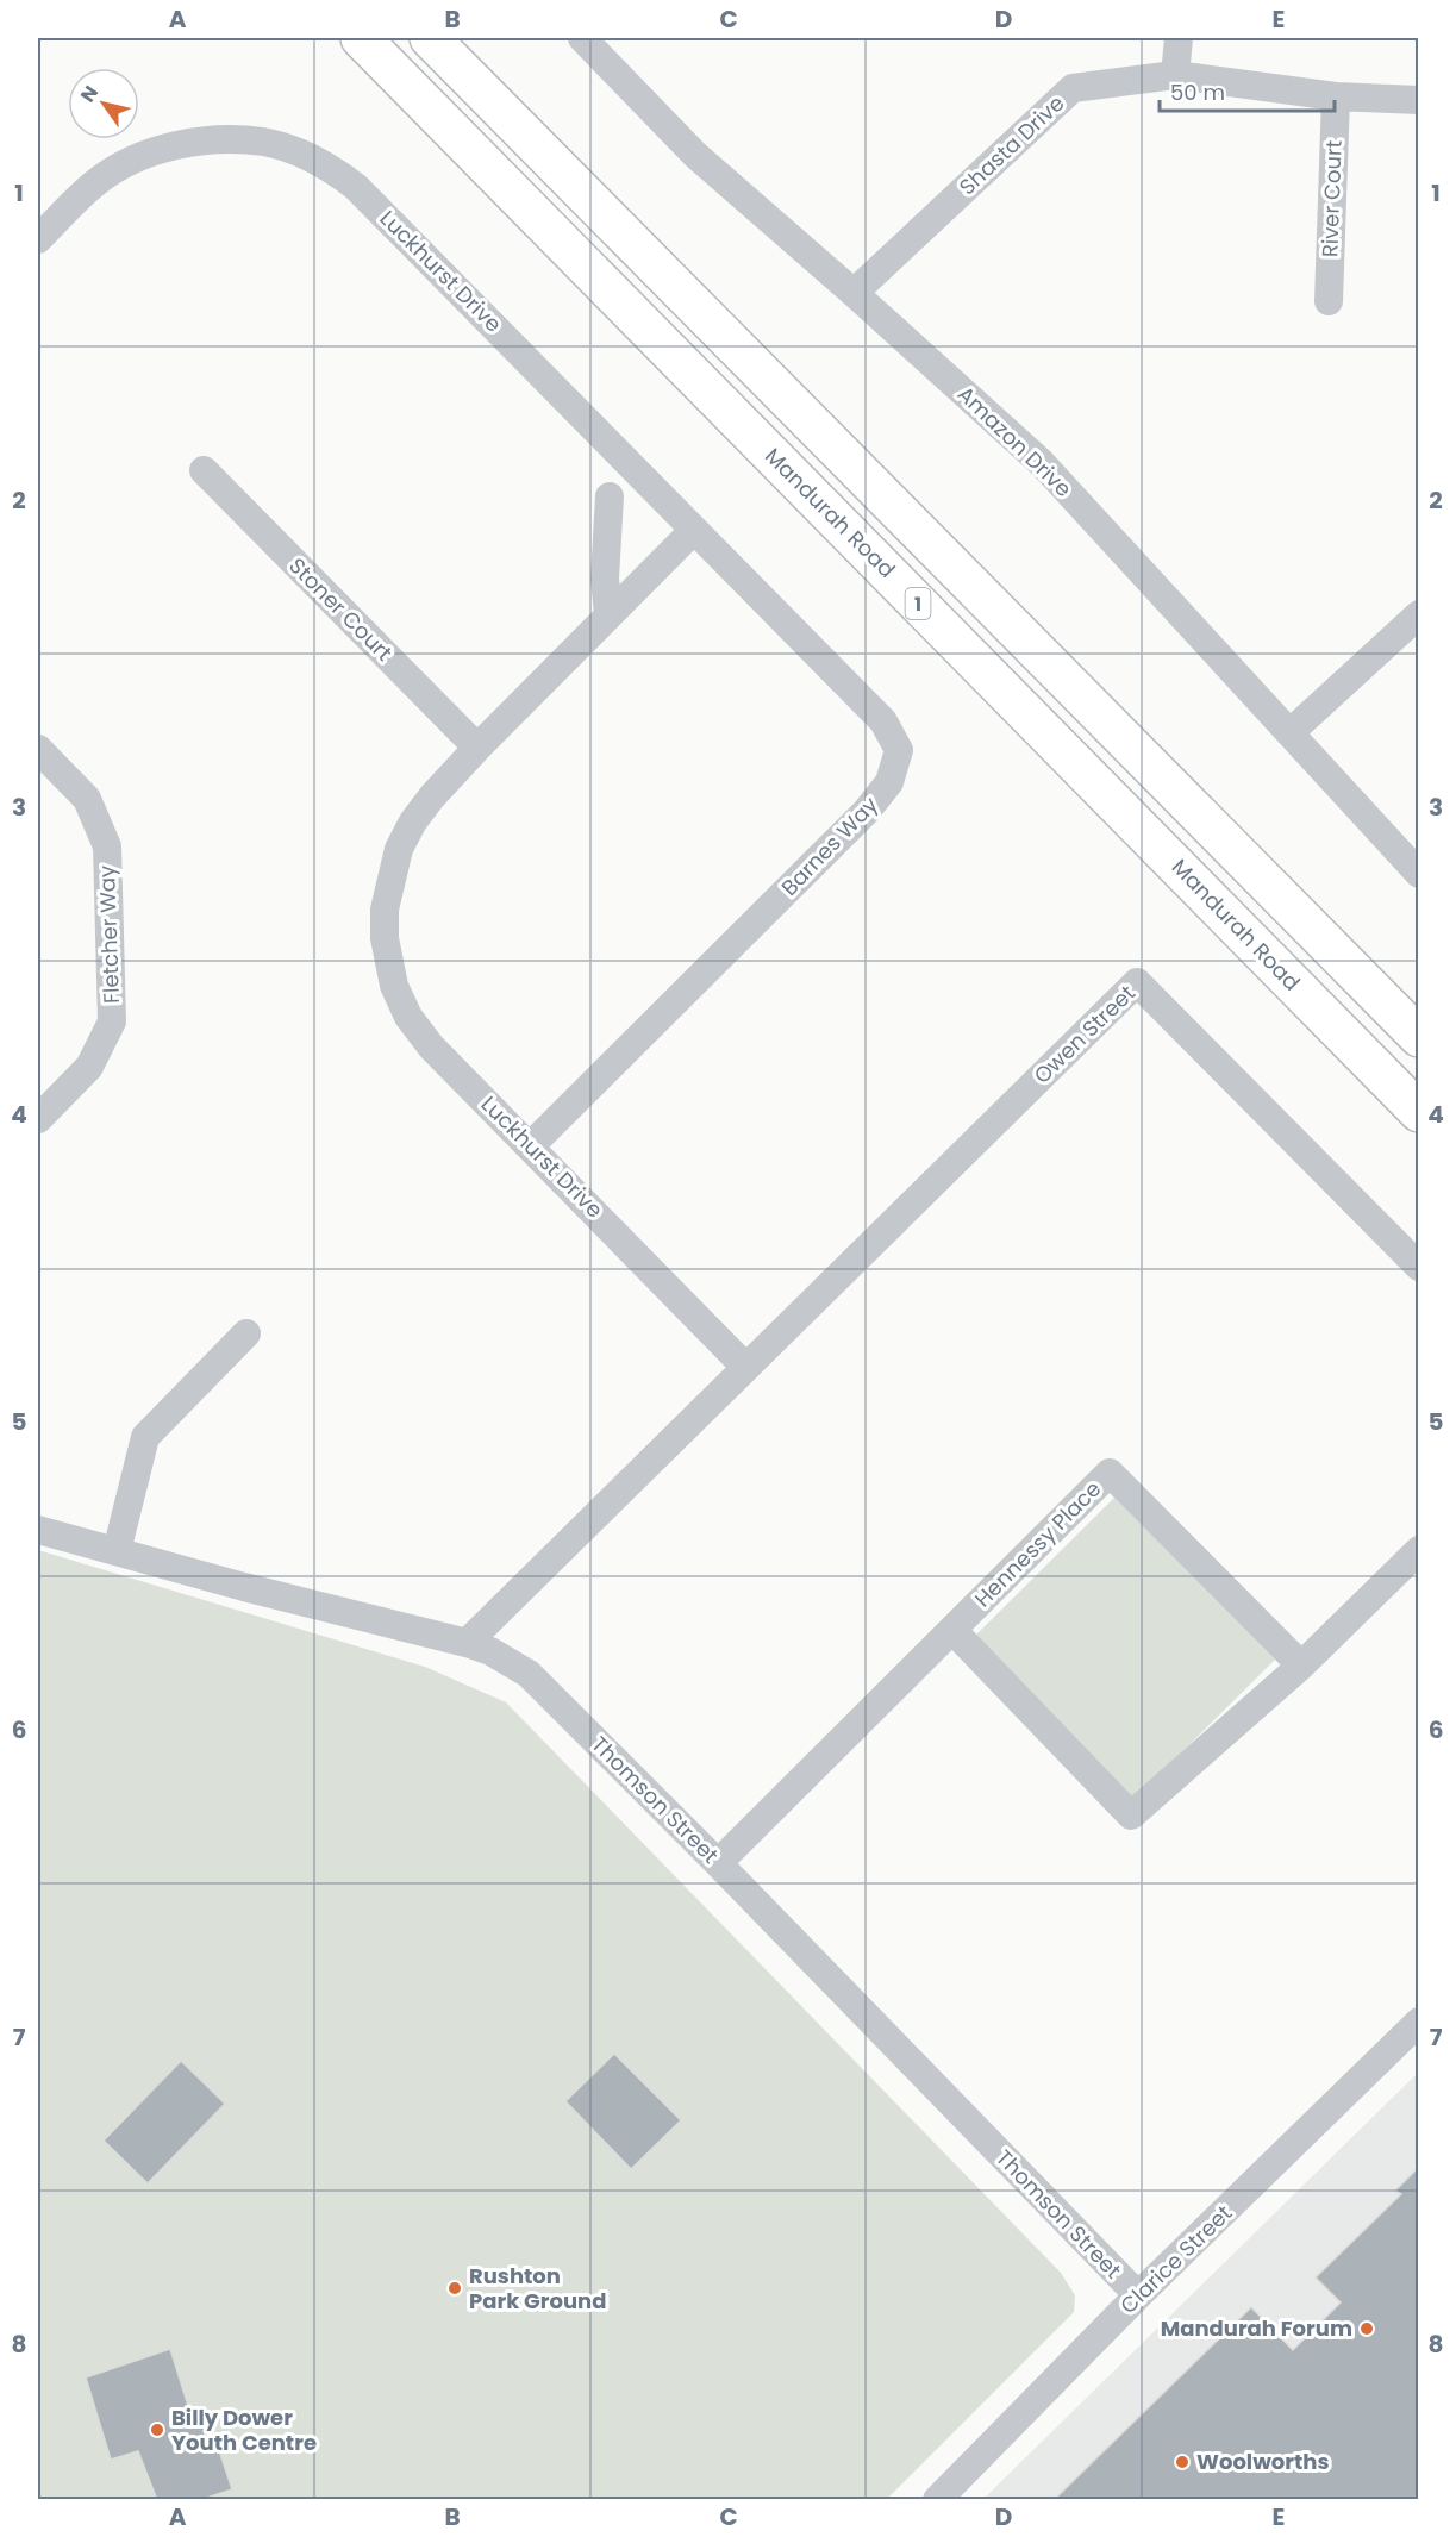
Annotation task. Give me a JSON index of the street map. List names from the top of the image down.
{
  "streets": {
    "highway": ["Mandurah Road", "1"],
    "street": [
      "Shasta Drive",
      "River Court",
      "Luckhurst Drive",
      "Amazon Drive",
      "Stoner Court",
      "Barnes Way",
      "Fletcher Way",
      "Owen Street",
      "Hennessy Place",
      "Thomson Street",
      "Clarice Street"
    ]
  },
  "crossings": [
    ["Shasta Drive", "River Court"],
    ["Shasta Drive", "Amazon Drive"],
    ["Luckhurst Drive", "Stoner Court"],
    ["Luckhurst Drive", "Barnes Way"],
    ["Luckhurst Drive", "Owen Street"],
    ["Hennessy Place", "Thomson Street"],
    ["Thomson Street", "Clarice Street"]
  ],
  "places": [
    "Rushton Park Ground",
    "Mandurah Forum",
    "Billy Dower Youth Centre",
    "Woolworths"
  ],
  "scale_bar": "50 m",
  "north": "top left",
  "grid": {
    "columns": [
      "A",
      "B",
      "C",
      "D",
      "E"
    ],
    "rows": [
      "1",
      "2",
      "3",
      "4",
      "5",
      "6",
      "7",
      "8"
    ]
  }
}
